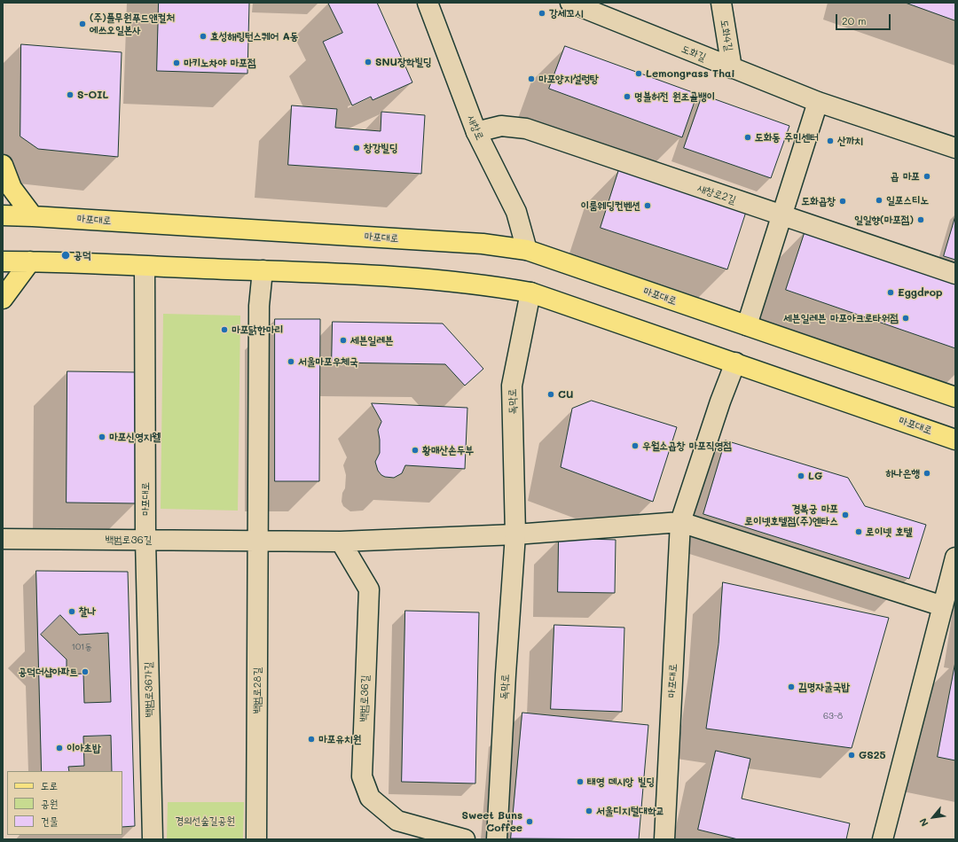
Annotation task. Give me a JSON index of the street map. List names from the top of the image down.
{
  "streets": {
    "main road": ["마포대로"],
    "street": [
      "도화4길",
      "도화길",
      "새창로",
      "새창로2길",
      "독막로",
      "백범로36길",
      "백범로36가길",
      "백범로28길"
    ]
  },
  "crossings": [
    ["도화4길", "도화길"],
    ["새창로", "새창로2길"],
    ["새창로", "마포대로"],
    ["마포대로", "독막로"],
    ["마포대로", "백범로36길"],
    ["마포대로", "백범로36가길"],
    ["독막로", "백범로36길"],
    ["백범로36길", "백범로36가길"],
    ["백범로36길", "백범로28길"]
  ],
  "parks": ["경의선숲길공원"],
  "places": [
    "강세꼬시",
    "(주)풀무원푸드앤컬처 에쓰오일본사",
    "효성해링턴스퀘어 A동",
    "SNU장학빌딩",
    "마키노차야 마포점",
    "Lemongrass Thai",
    "마포양지설렁탕",
    "S-OIL",
    "명불허전 원조골뱅이",
    "도화동 주민센터",
    "산까치",
    "창강빌딩",
    "곱 마포",
    "일포스티노",
    "도화곱창",
    "이룸웨딩컨벤션",
    "일일향(마포점)",
    "공덕",
    "Eggdrop",
    "세븐일레븐 마포아크로타워점",
    "마포닭한마리",
    "세븐일레븐",
    "서울마포우체국",
    "CU",
    "마포신영지웰",
    "우월소곱창 마포직영점",
    "황매산손두부",
    "하나은행",
    "LG",
    "경복궁 마포 로이넷호텔점(주)엔타스",
    "로이넷 호텔",
    "찰나",
    "공덕더샵아파트",
    "김명자굴국밥",
    "마포유치원",
    "이아초밥",
    "GS25",
    "태영 데시앙 빌딩",
    "서울디지털대학교",
    "Sweet Buns Coffee"
  ],
  "house_numbers": ["101동", "63-8"],
  "legend": ["도로", "공원", "건물"],
  "scale_bar": "20 m",
  "north": "bottom left"
}
